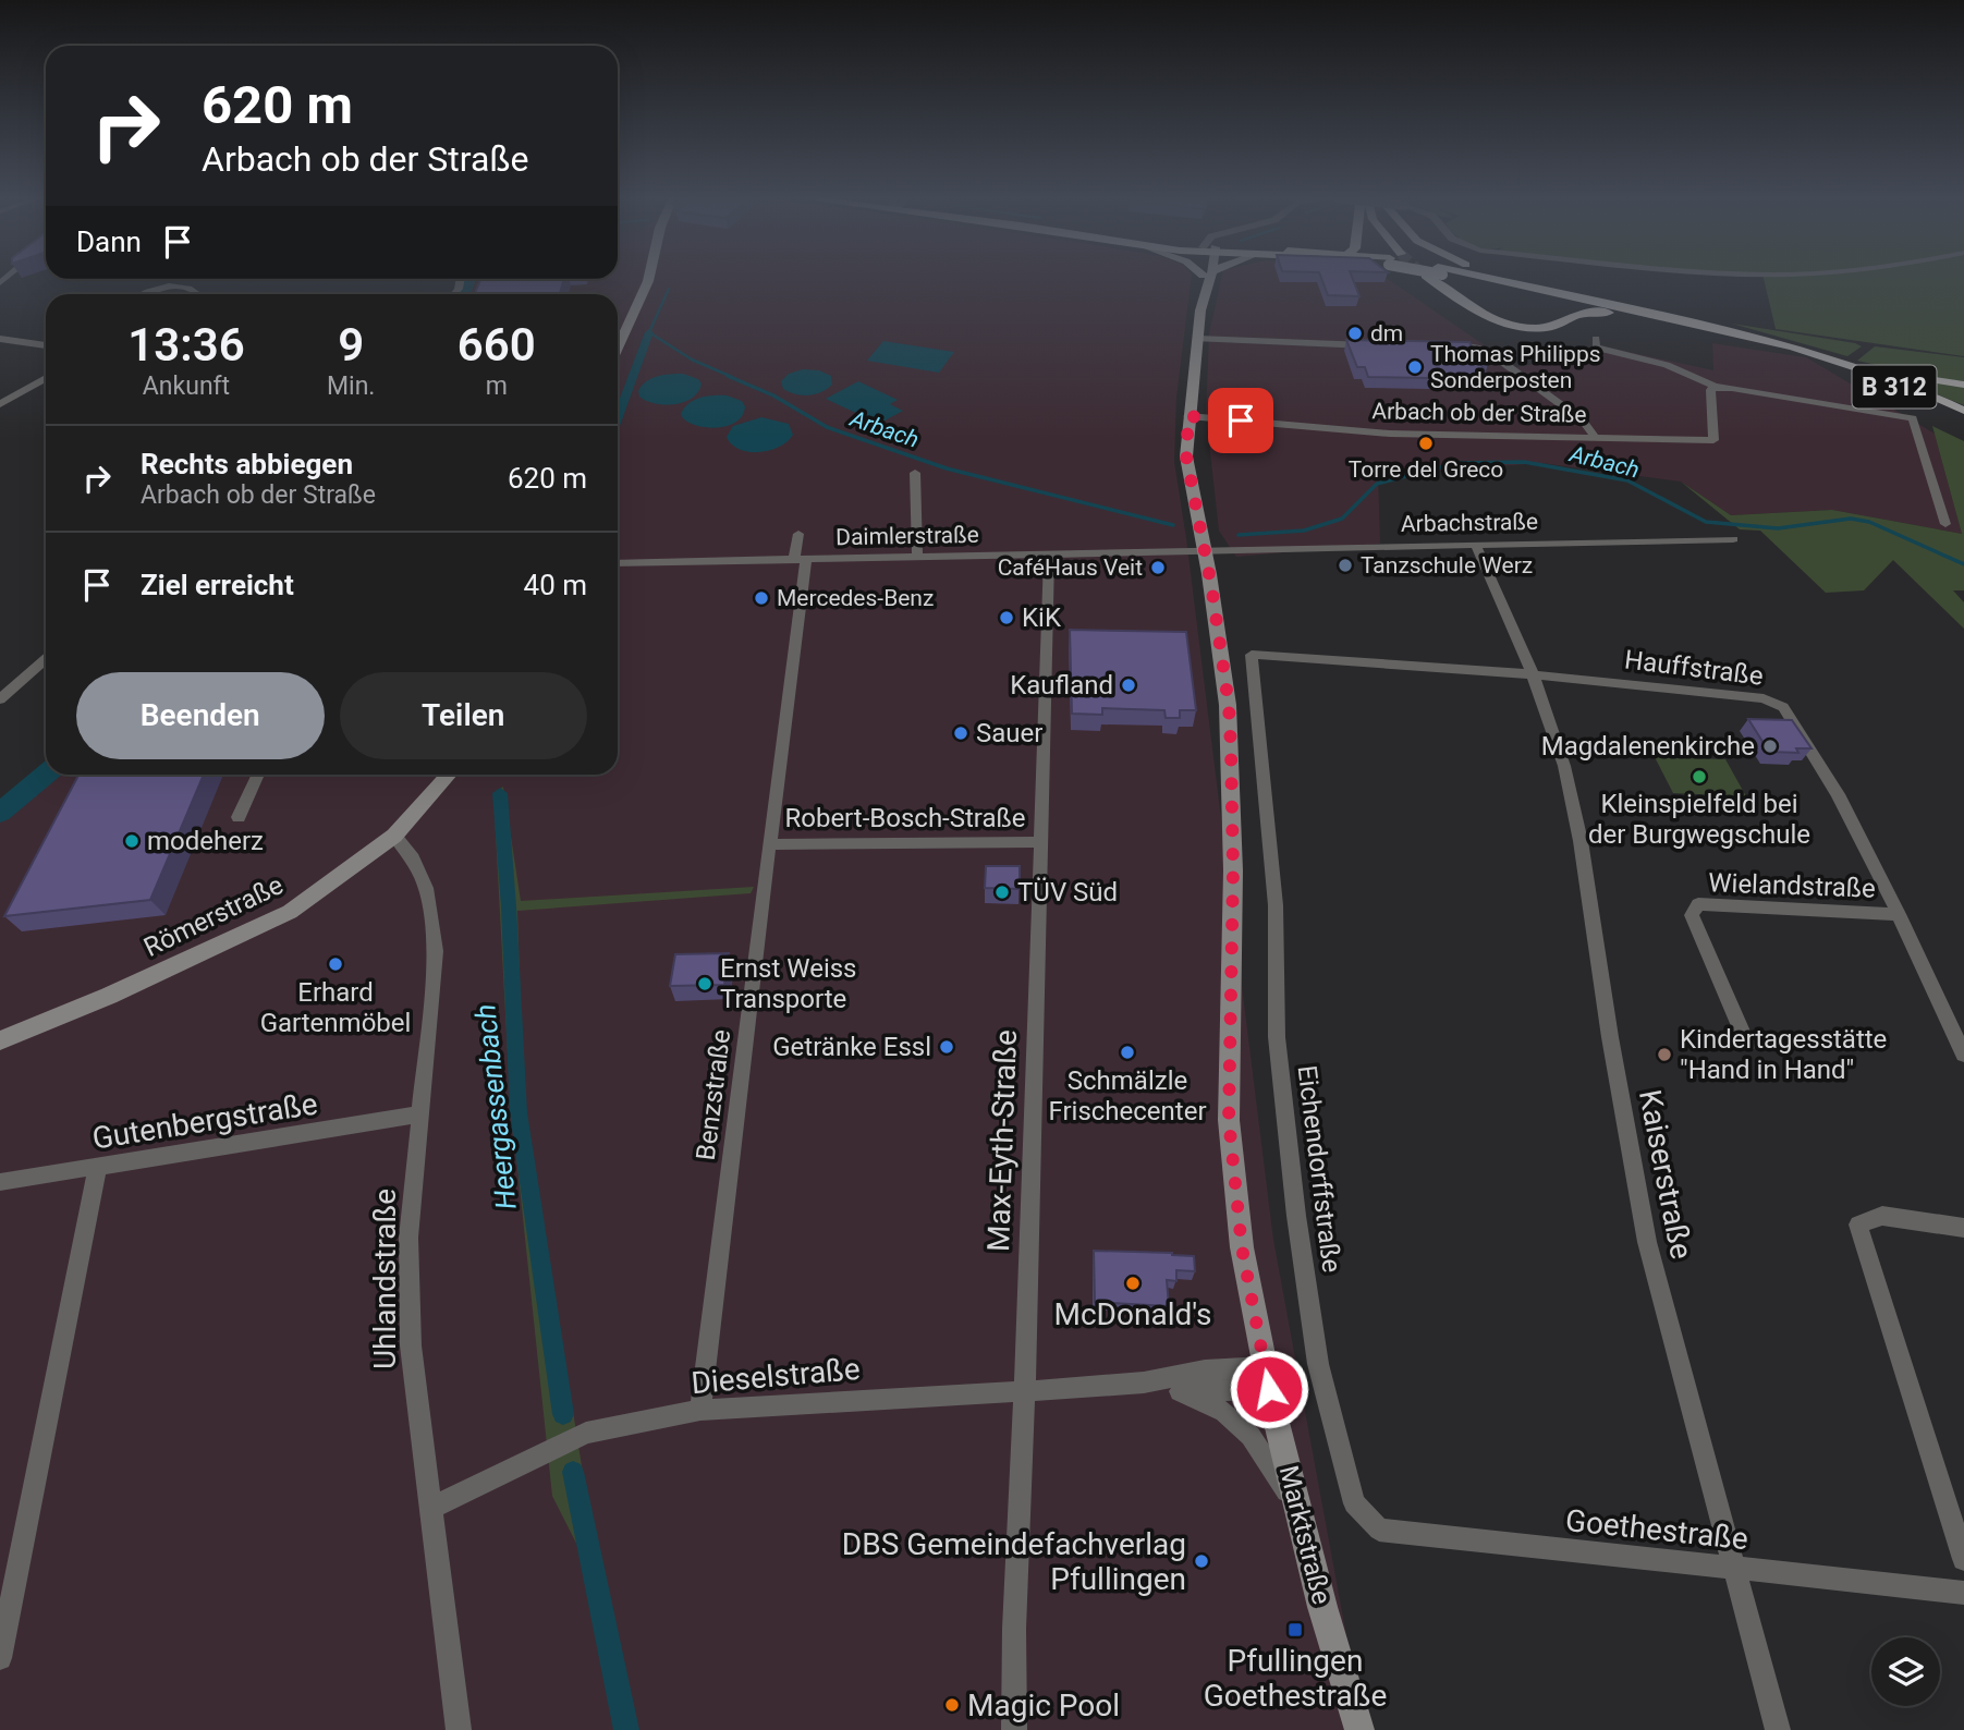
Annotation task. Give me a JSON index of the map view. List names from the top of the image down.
{
  "streets": {
    "main road": ["B 312", "Römerstraße", "Marktstraße"],
    "street": [
      "Arbach ob der Straße",
      "Arbachstraße",
      "Daimlerstraße",
      "Hauffstraße",
      "Robert-Bosch-Straße",
      "Wielandstraße",
      "Benzstraße",
      "Gutenbergstraße",
      "Max-Eyth-Straße",
      "Eichendorffstraße",
      "Kaiserstraße",
      "Uhlandstraße",
      "Dieselstraße",
      "Goethestraße"
    ]
  },
  "crossings": [
    ["Arbach ob der Straße", "Marktstraße"],
    ["Arbachstraße", "Daimlerstraße"],
    ["Arbachstraße", "Kaiserstraße"],
    ["Arbachstraße", "Marktstraße"],
    ["Daimlerstraße", "Benzstraße"],
    ["Daimlerstraße", "Max-Eyth-Straße"],
    ["Daimlerstraße", "Marktstraße"],
    ["Hauffstraße", "Wielandstraße"],
    ["Hauffstraße", "Eichendorffstraße"],
    ["Hauffstraße", "Kaiserstraße"],
    ["Robert-Bosch-Straße", "Benzstraße"],
    ["Robert-Bosch-Straße", "Max-Eyth-Straße"],
    ["Römerstraße", "Uhlandstraße"],
    ["Benzstraße", "Dieselstraße"],
    ["Gutenbergstraße", "Uhlandstraße"],
    ["Max-Eyth-Straße", "Dieselstraße"],
    ["Eichendorffstraße", "Goethestraße"],
    ["Kaiserstraße", "Goethestraße"],
    ["Uhlandstraße", "Dieselstraße"],
    ["Dieselstraße", "Marktstraße"]
  ],
  "water": ["Arbach", "Heergassenbach"],
  "places": {
    "other": [
      "dm",
      "Thomas Philipps Sonderposten",
      "Torre del Greco",
      "Tanzschule Werz",
      "CaféHaus Veit",
      "Mercedes-Benz",
      "KiK",
      "Kaufland",
      "Sauer",
      "Magdalenenkirche",
      "Kleinspielfeld bei der Burgwegschule",
      "modeherz",
      "TÜV Süd",
      "Erhard Gartenmöbel",
      "Ernst Weiss Transporte",
      "Getränke Essl",
      "Schmälzle Frischecenter",
      "Kindertagesstätte \"Hand in Hand\"",
      "McDonald's",
      "DBS Gemeindefachverlag Pfullingen",
      "Magic Pool"
    ],
    "transit": ["Pfullingen Goethestraße"]
  },
  "page": {
    "turn": ["620 m", "Arbach ob der Straße"],
    "then": "Dann",
    "eta": [
      "13:36",
      "Ankunft",
      "9",
      "Min.",
      "660",
      "m"
    ],
    "list": [
      {
        "name": "Rechts abbiegen",
        "note": "Arbach ob der Straße",
        "value": "620 m"
      },
      {
        "name": "Ziel erreicht",
        "value": "40 m"
      }
    ],
    "buttons": ["Beenden", "Teilen"]
  }
}
